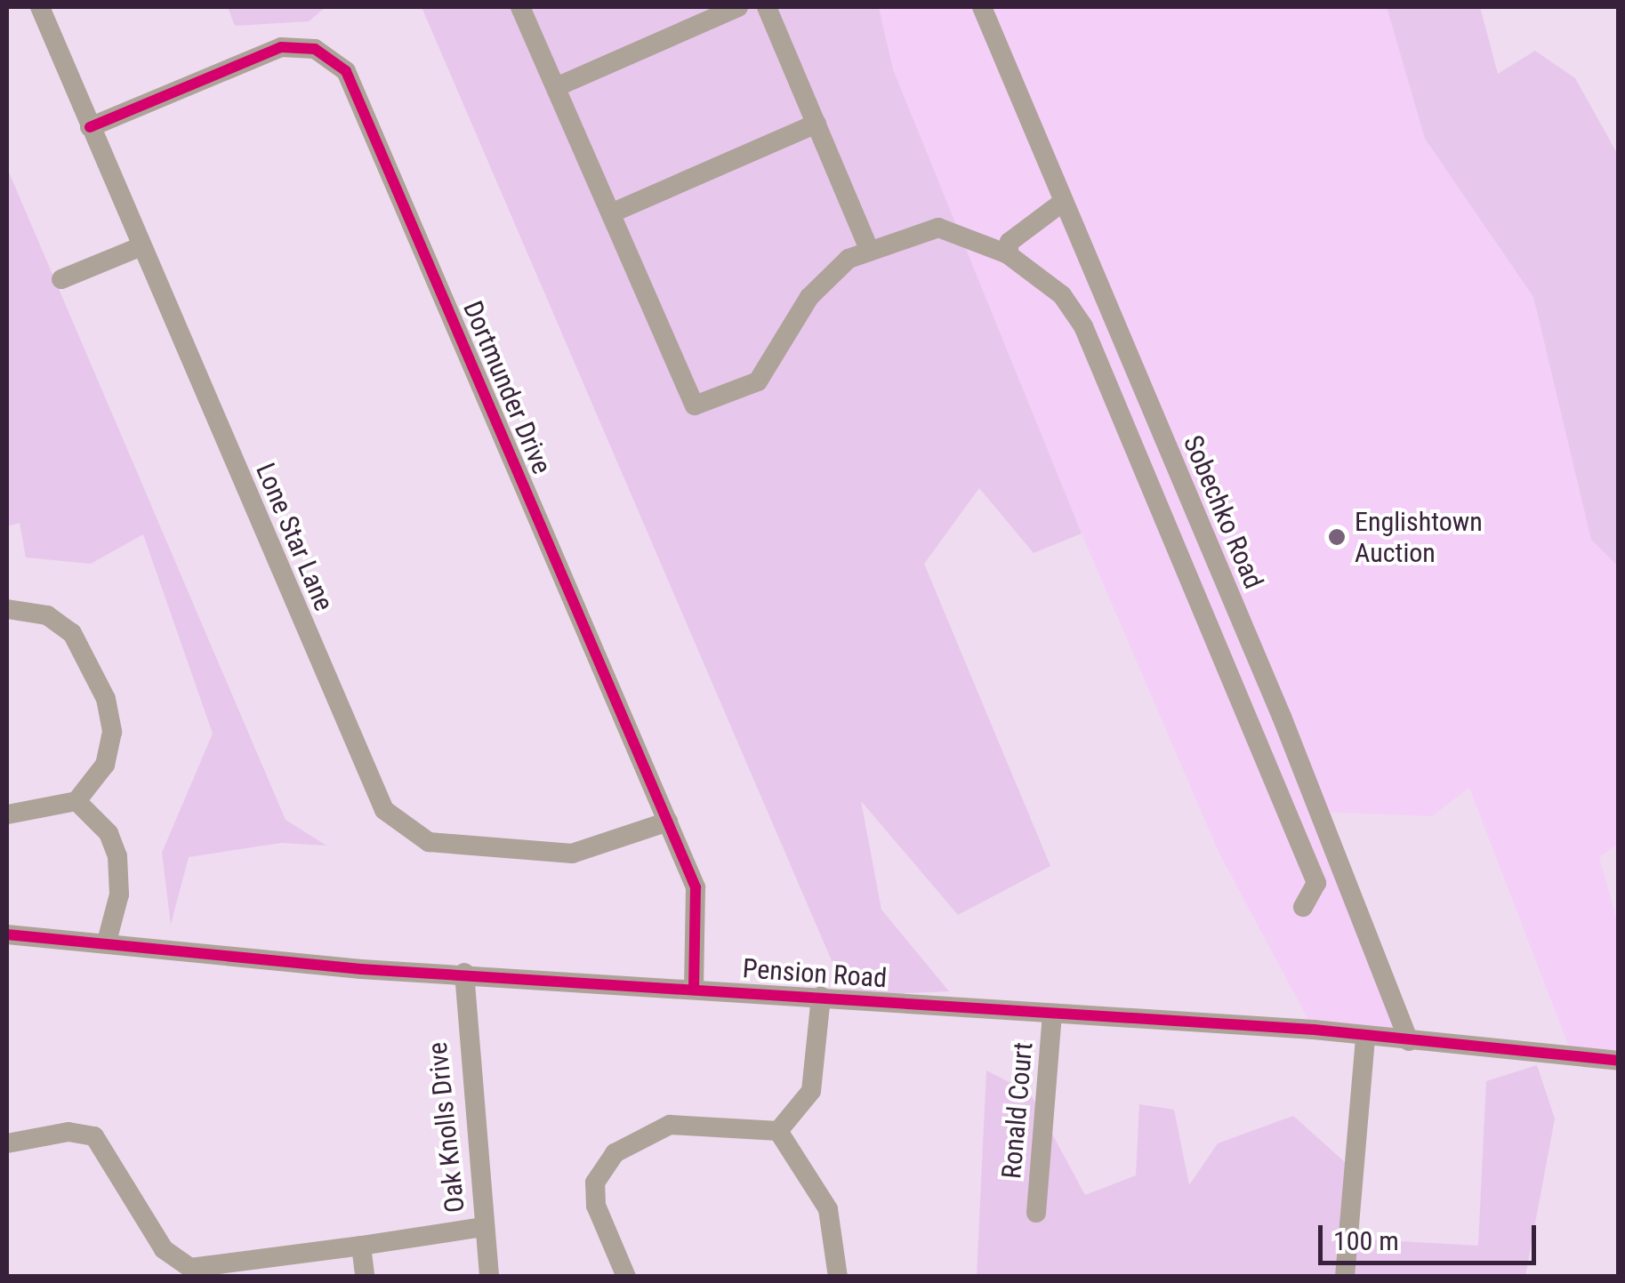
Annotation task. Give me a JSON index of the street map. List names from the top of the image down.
{
  "streets": {
    "street": [
      "Dortmunder Drive",
      "Sobechko Road",
      "Lone Star Lane",
      "Pension Road",
      "Ronald Court",
      "Oak Knolls Drive"
    ]
  },
  "crossings": [
    ["Dortmunder Drive", "Lone Star Lane"],
    ["Dortmunder Drive", "Pension Road"],
    ["Sobechko Road", "Pension Road"],
    ["Pension Road", "Ronald Court"],
    ["Pension Road", "Oak Knolls Drive"]
  ],
  "places": ["Englishtown Auction"],
  "scale_bar": "100 m"
}
